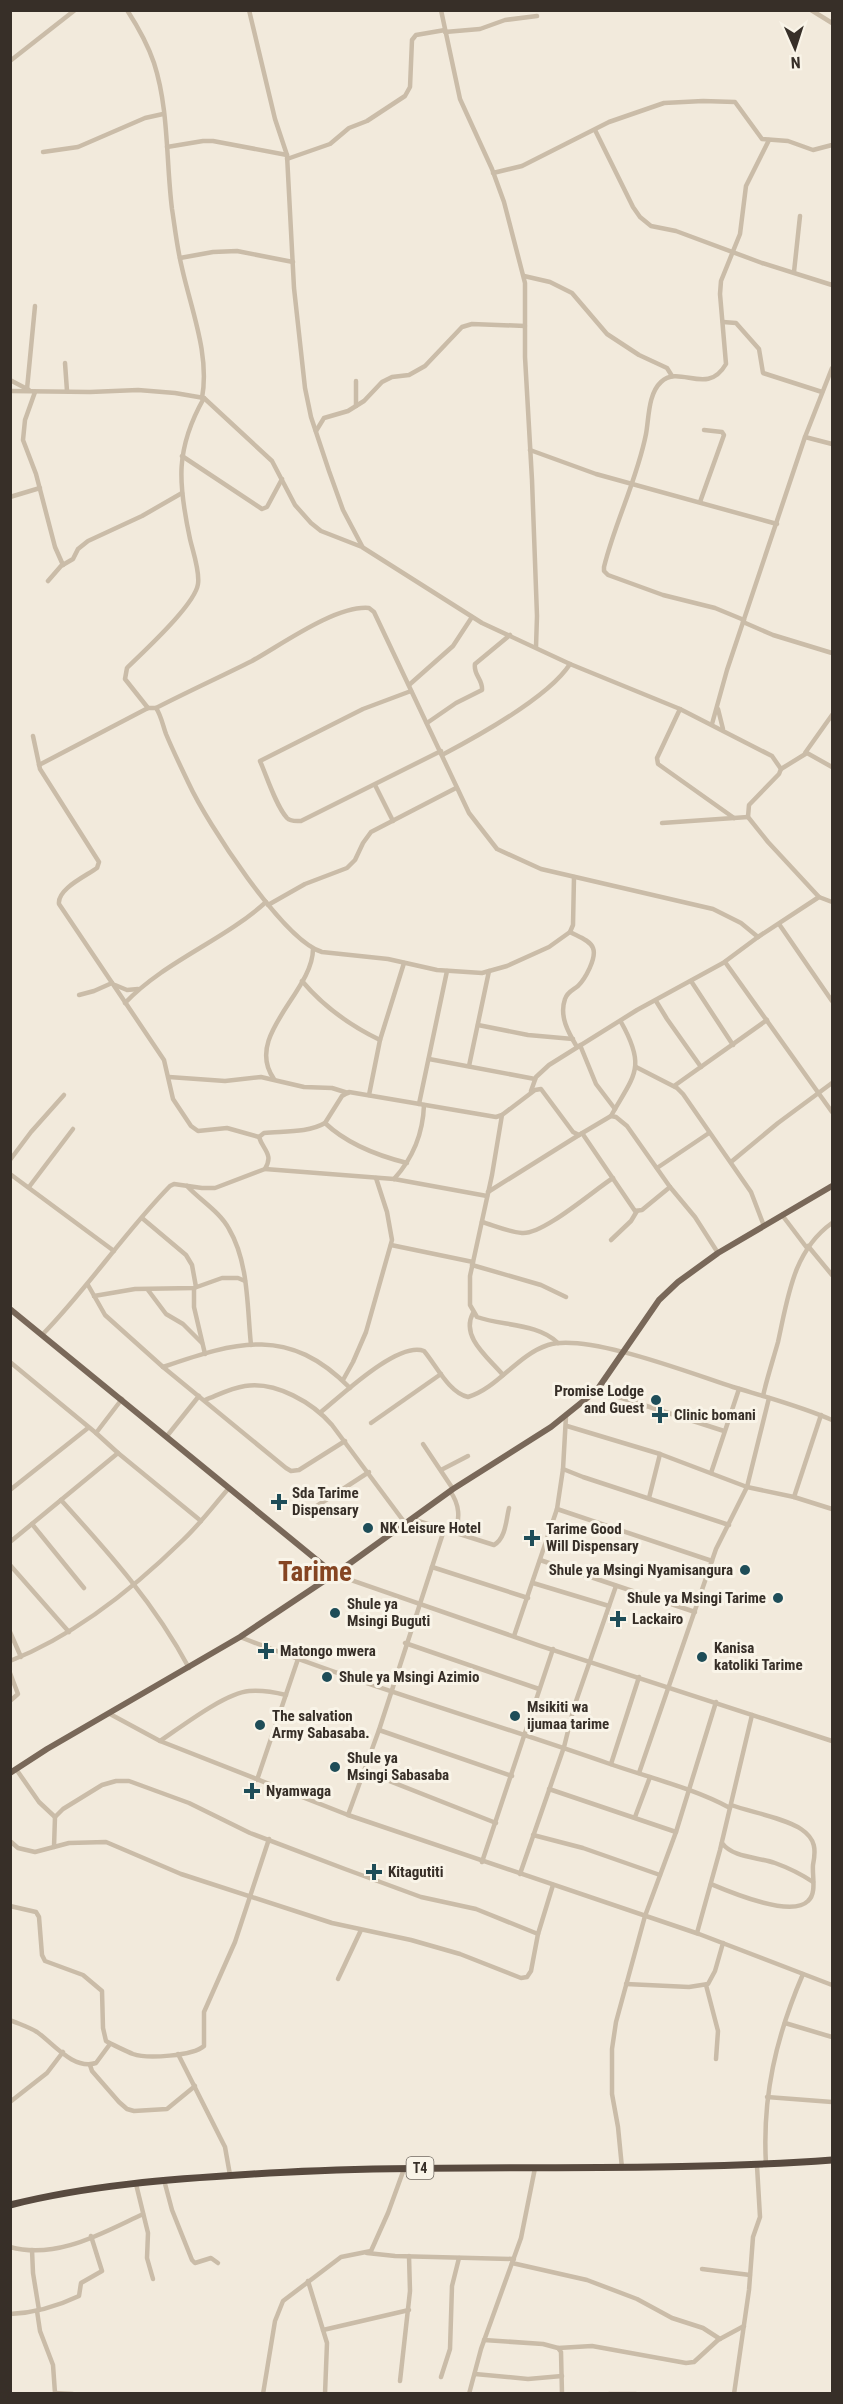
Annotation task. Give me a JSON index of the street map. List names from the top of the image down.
{
  "streets": {
    "highway": ["T4"]
  },
  "districts": ["Tarime"],
  "places": {
    "other": [
      "Promise Lodge and Guest",
      "NK Leisure Hotel",
      "Shule ya Msingi Nyamisangura",
      "Shule ya Msingi Tarime",
      "Shule ya Msingi Buguti",
      "Kanisa katoliki Tarime",
      "Shule ya Msingi Azimio",
      "Msikiti wa ijumaa tarime",
      "The salvation Army Sabasaba.",
      "Shule ya Msingi Sabasaba"
    ],
    "health": [
      "Clinic bomani",
      "Sda Tarime Dispensary",
      "Tarime Good Will Dispensary",
      "Lackairo",
      "Matongo mwera",
      "Nyamwaga",
      "Kitagutiti"
    ]
  },
  "north": "bottom"
}
